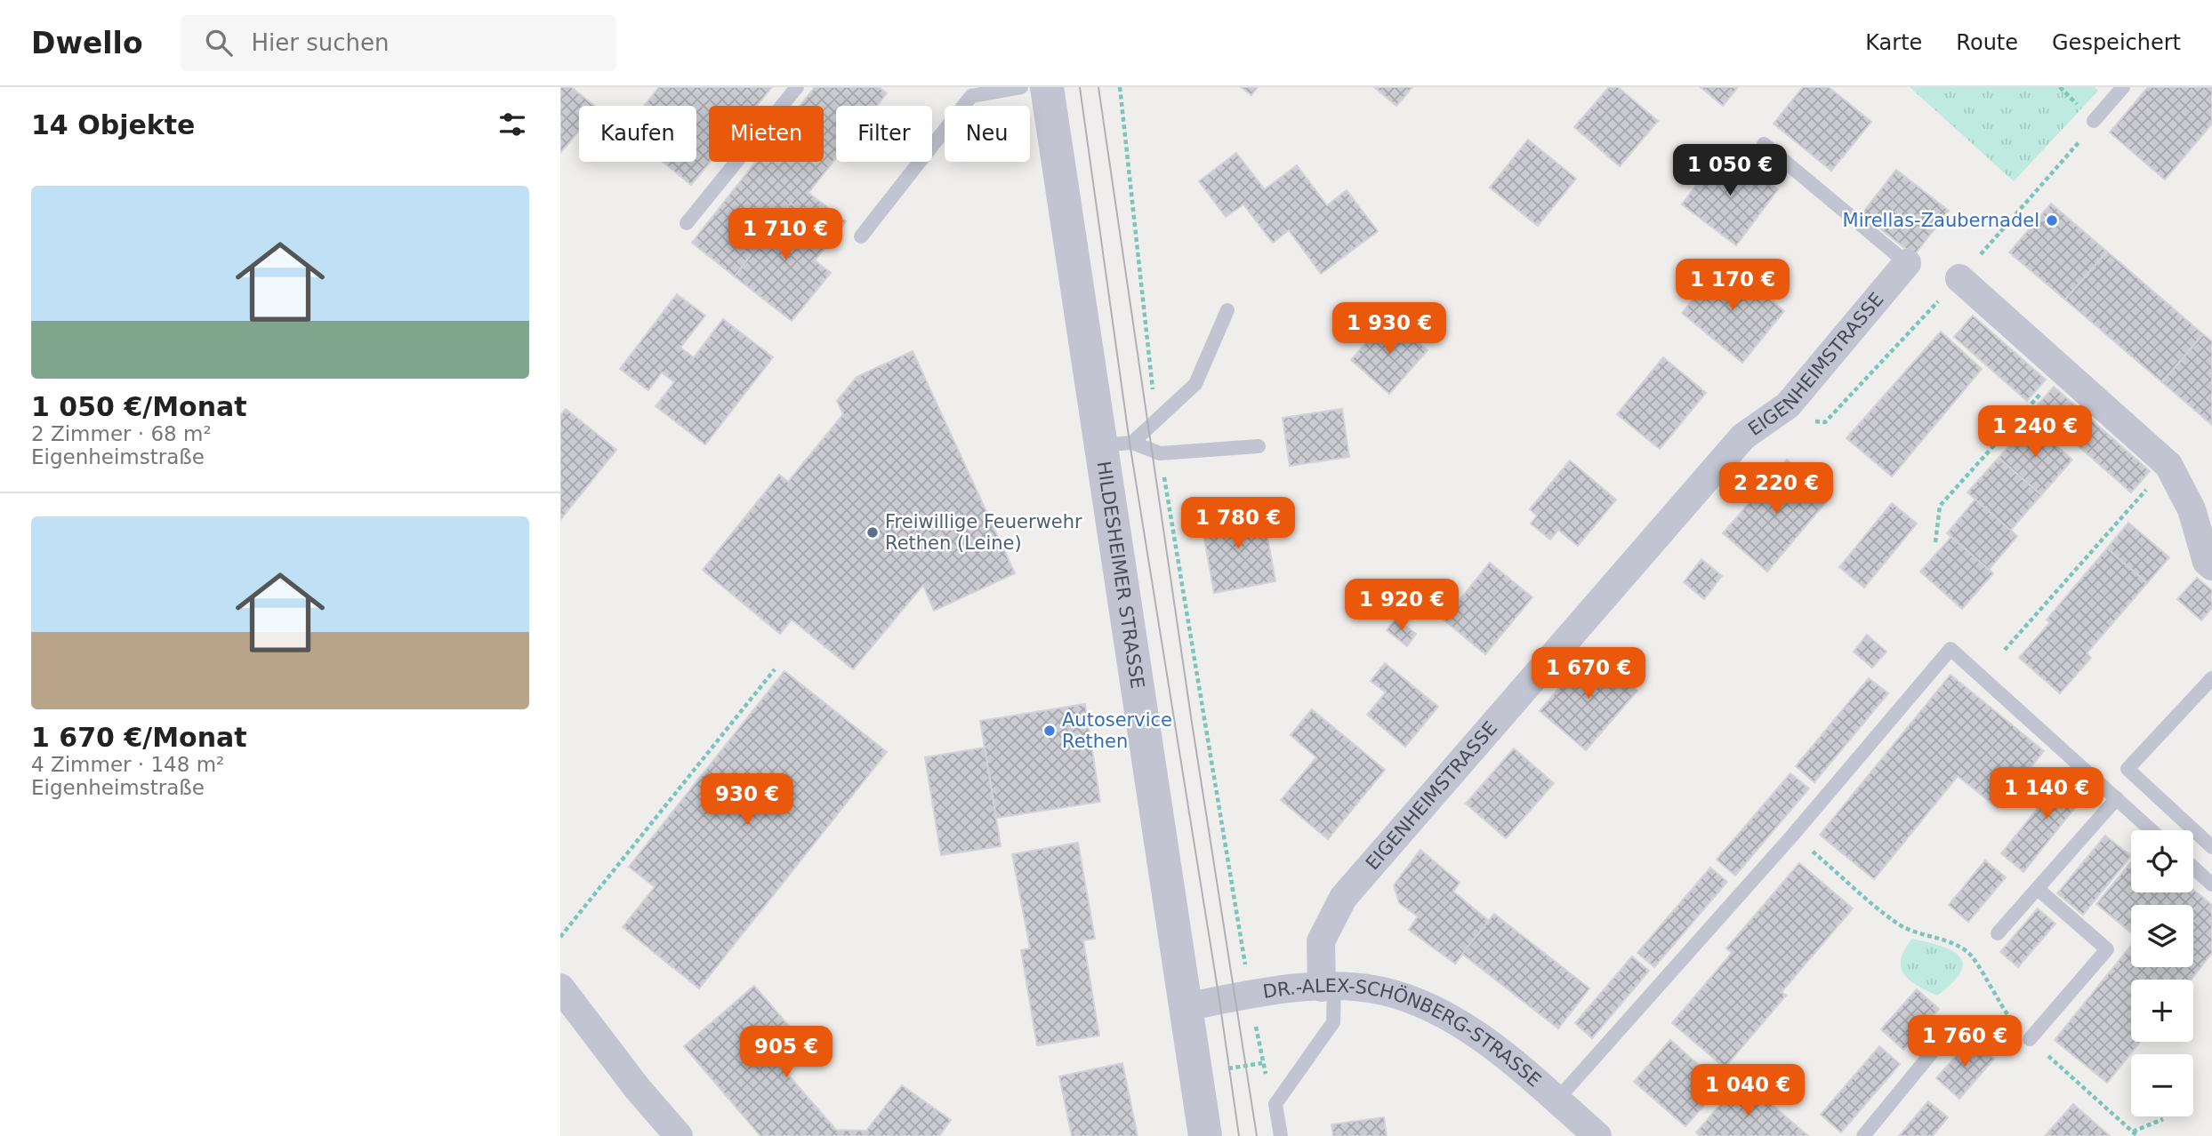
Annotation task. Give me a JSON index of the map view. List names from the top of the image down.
{
  "streets": {
    "street": ["EIGENHEIMSTRASSE", "HILDESHEIMER STRASSE", "DR.-ALEX-SCHÖNBERG-STRASSE"]
  },
  "crossings": [
    ["EIGENHEIMSTRASSE", "DR.-ALEX-SCHÖNBERG-STRASSE"],
    ["HILDESHEIMER STRASSE", "DR.-ALEX-SCHÖNBERG-STRASSE"]
  ],
  "places": ["Mirellas-Zaubernadel", "Freiwillige Feuerwehr Rethen (Leine)", "Autoservice Rethen"],
  "page": {
    "header": "Dwello",
    "search": "Hier suchen",
    "nav": ["Karte", "Route", "Gespeichert"],
    "heading": "14 Objekte",
    "chip": [
      "Kaufen",
      "Mieten",
      "Filter",
      "Neu"
    ],
    "price": [
      "1 050 €",
      "1 710 €",
      "1 170 €",
      "1 930 €",
      "1 240 €",
      "2 220 €",
      "1 780 €",
      "1 920 €",
      "1 670 €",
      "1 140 €",
      "930 €",
      "1 760 €",
      "905 €",
      "1 040 €"
    ],
    "list": [
      {
        "name": "1 050 €/Monat",
        "note": "2 Zimmer · 68 m² · Eigenheimstraße"
      },
      {
        "name": "1 670 €/Monat",
        "note": "4 Zimmer · 148 m² · Eigenheimstraße"
      }
    ],
    "map_buttons": ["+", "−"]
  }
}
